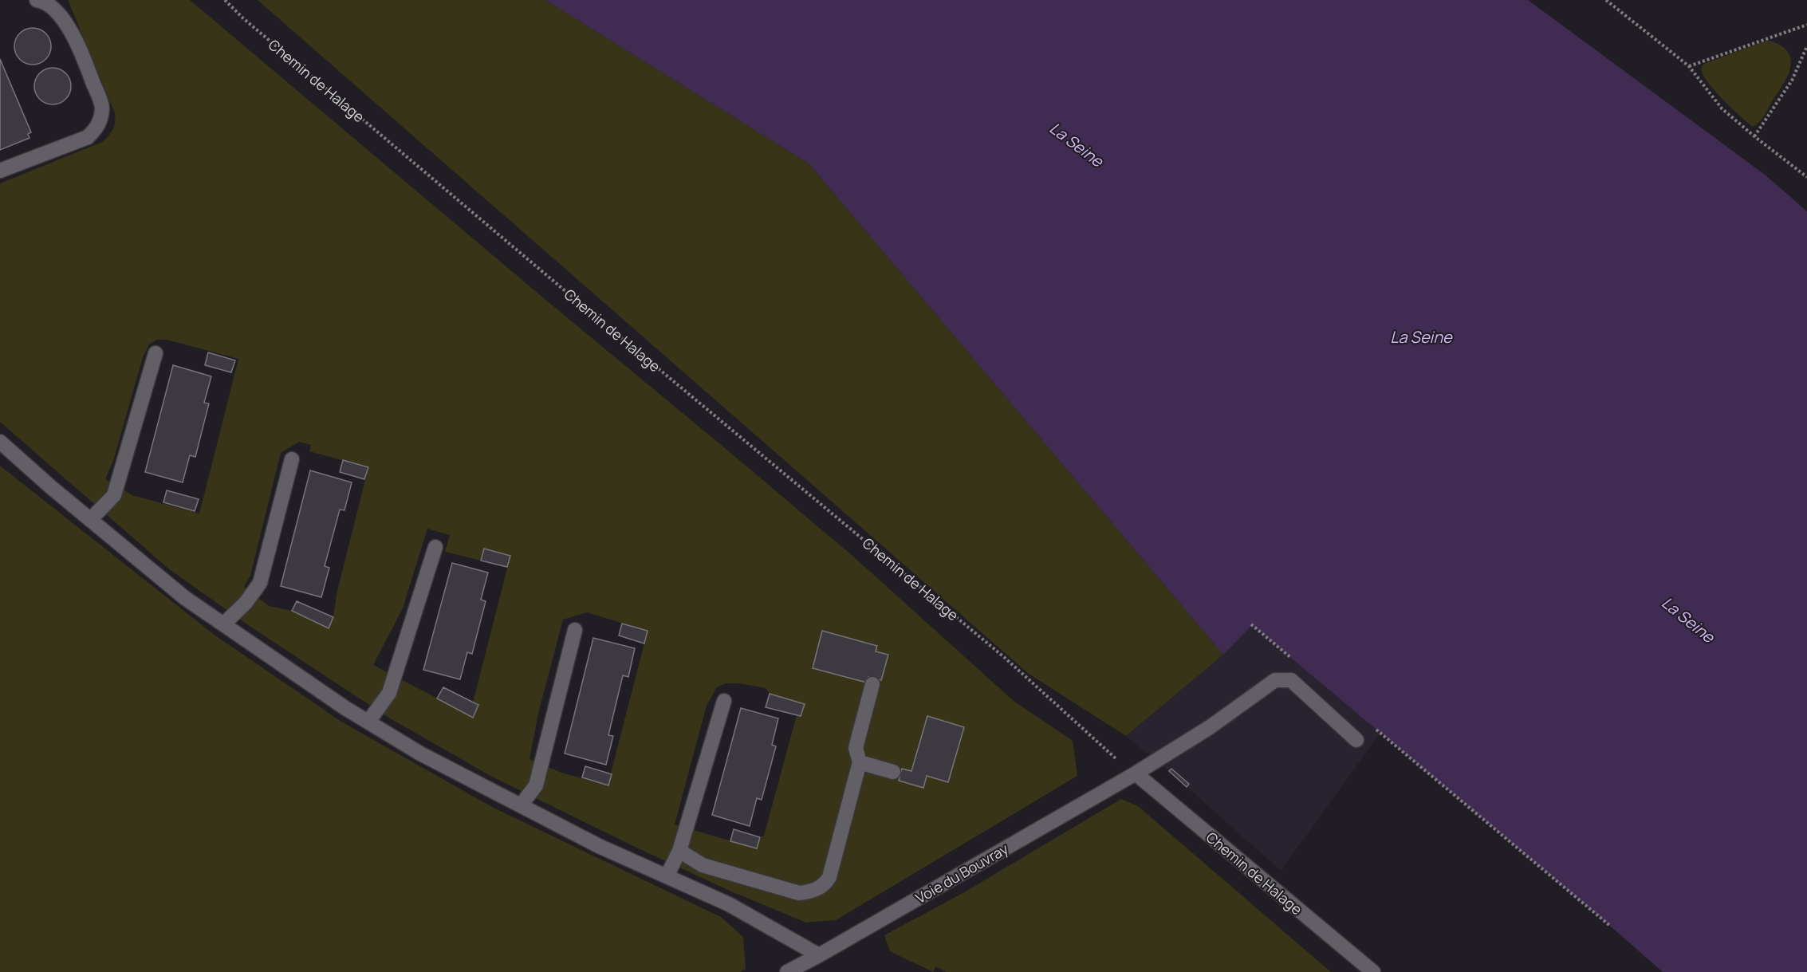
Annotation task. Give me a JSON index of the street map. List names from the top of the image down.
{
  "streets": {
    "street": ["Chemin de Halage", "Voie du Bouvray"]
  },
  "crossings": [
    ["Chemin de Halage", "Voie du Bouvray"]
  ],
  "water": ["La Seine"]
}
